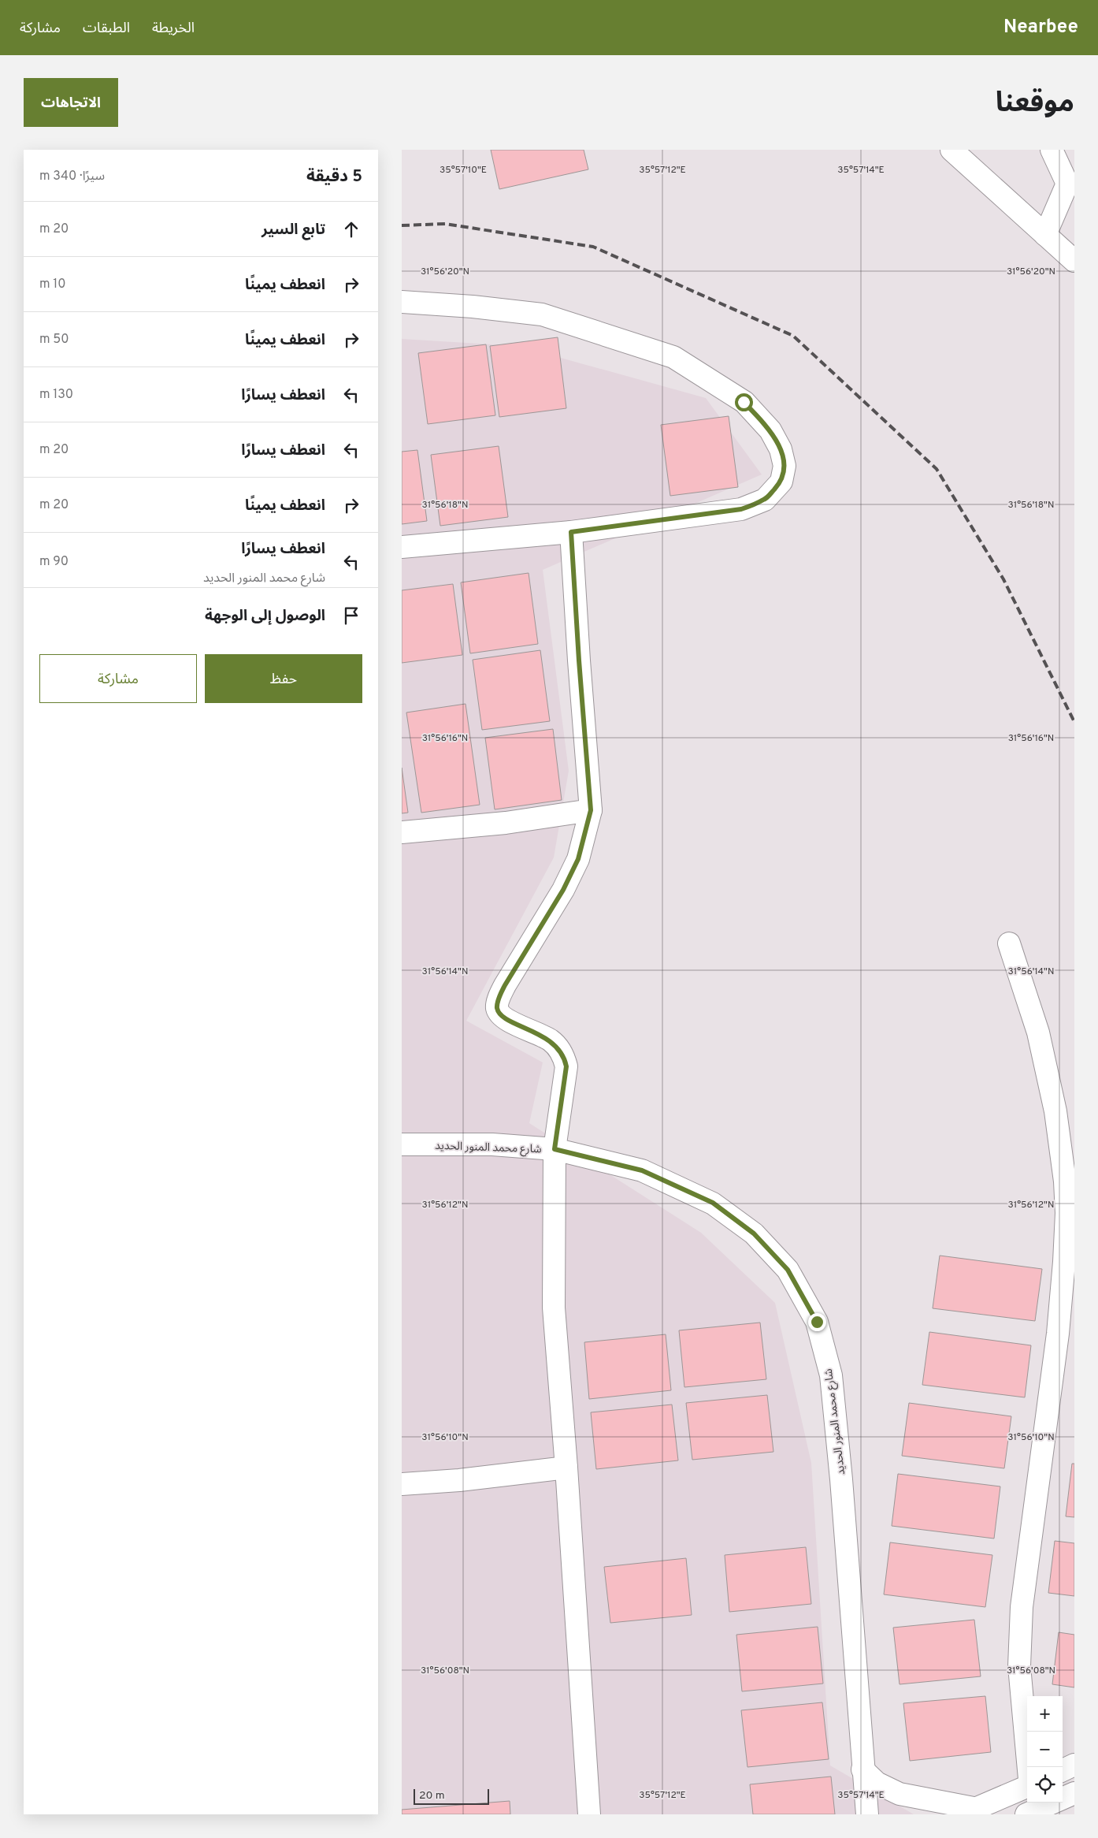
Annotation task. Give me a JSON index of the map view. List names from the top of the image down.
{
  "streets": {
    "street": ["شارع محمد المنور الحديد"]
  },
  "scale_bar": "20 m",
  "page": {
    "header": "Nearbee",
    "nav": ["الخريطة", "الطبقات", "مشاركة"],
    "title": "موقعنا",
    "buttons": [
      "الاتجاهات",
      ["حفظ", "مشاركة"]
    ],
    "heading": ["5 دقيقة", "سيرًا · 340 m"],
    "list": [
      ["تابع السير", "20 m"],
      ["انعطف يمينًا", "10 m"],
      ["انعطف يمينًا", "50 m"],
      ["انعطف يسارًا", "130 m"],
      ["انعطف يسارًا", "20 m"],
      ["انعطف يمينًا", "20 m"],
      ["انعطف يسارًا", "شارع محمد المنور الحديد", "90 m"],
      "الوصول إلى الوجهة"
    ],
    "map_buttons": ["+", "−"],
    "scale": "20 m"
  },
  "coordinates": [
    "35°57'10\"E",
    "35°57'12\"E",
    "35°57'14\"E",
    "31°56'20\"N",
    "31°56'18\"N",
    "31°56'16\"N",
    "31°56'14\"N",
    "31°56'12\"N",
    "31°56'10\"N",
    "31°56'08\"N"
  ]
}
